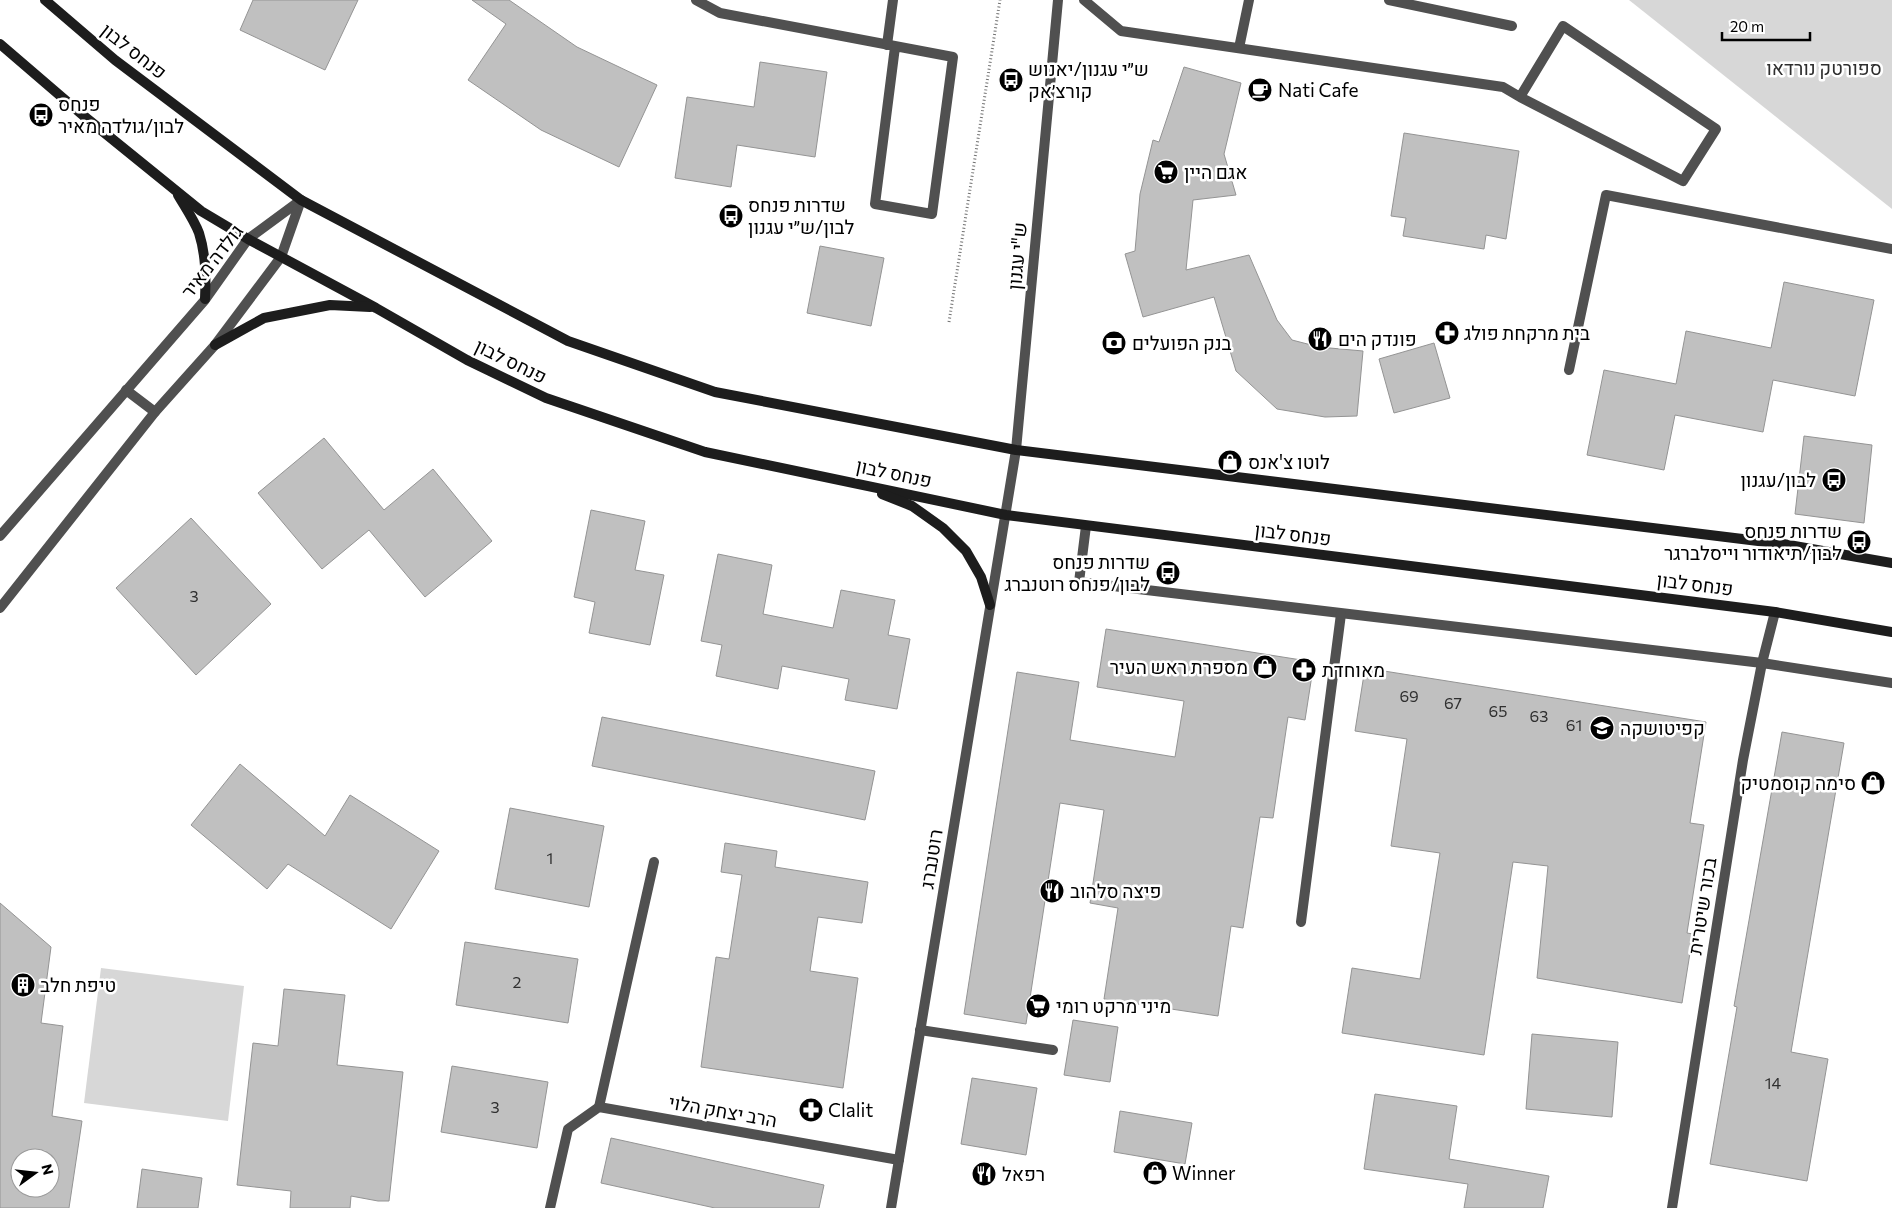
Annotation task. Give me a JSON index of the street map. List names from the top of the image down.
{
  "streets": {
    "main road": ["פנחס לבון"],
    "street": [
      "ש\"י עגנון",
      "גולדה מאיר",
      "רוטנברג",
      "בכור שיטרית",
      "הרב יצחק הלוי"
    ]
  },
  "crossings": [
    ["פנחס לבון", "ש\"י עגנון"],
    ["פנחס לבון", "גולדה מאיר"],
    ["פנחס לבון", "רוטנברג"],
    ["פנחס לבון", "בכור שיטרית"],
    ["ש\"י עגנון", "רוטנברג"],
    ["רוטנברג", "הרב יצחק הלוי"]
  ],
  "parks": ["ספורטק נורדאו"],
  "places": {
    "bus stop": [
      "ש״י עגנון/יאנוש קורצ׳אק",
      "פנחס לבון/גולדה מאיר",
      "שדרות פנחס לבון/ש״י עגנון",
      "לבון/עגנון",
      "שדרות פנחס לבון/תיאודור וייסלברגר",
      "שדרות פנחס לבון/פנחס רוטנברג"
    ],
    "cafe": ["Nati Cafe"],
    "supermarket": ["אגם היין", "מיני מרקט רומי"],
    "pharmacy": ["בית מרקחת פולג", "מאוחדת", "Clalit"],
    "restaurant": ["פונדק הים", "פיצה סלהוב", "רפאל"],
    "bank": ["בנק הפועלים"],
    "shop": [
      "לוטו צ'אנס",
      "מספרת ראש העיר",
      "סימה קוסמטיק",
      "Winner"
    ],
    "school or university": ["קפיטושקה"],
    "building": ["טיפת חלב"]
  },
  "house_numbers": [
    "3",
    "69",
    "67",
    "65",
    "63",
    "61",
    "1",
    "2",
    "14",
    "3"
  ],
  "scale_bar": "20 m",
  "north": "right"
}
